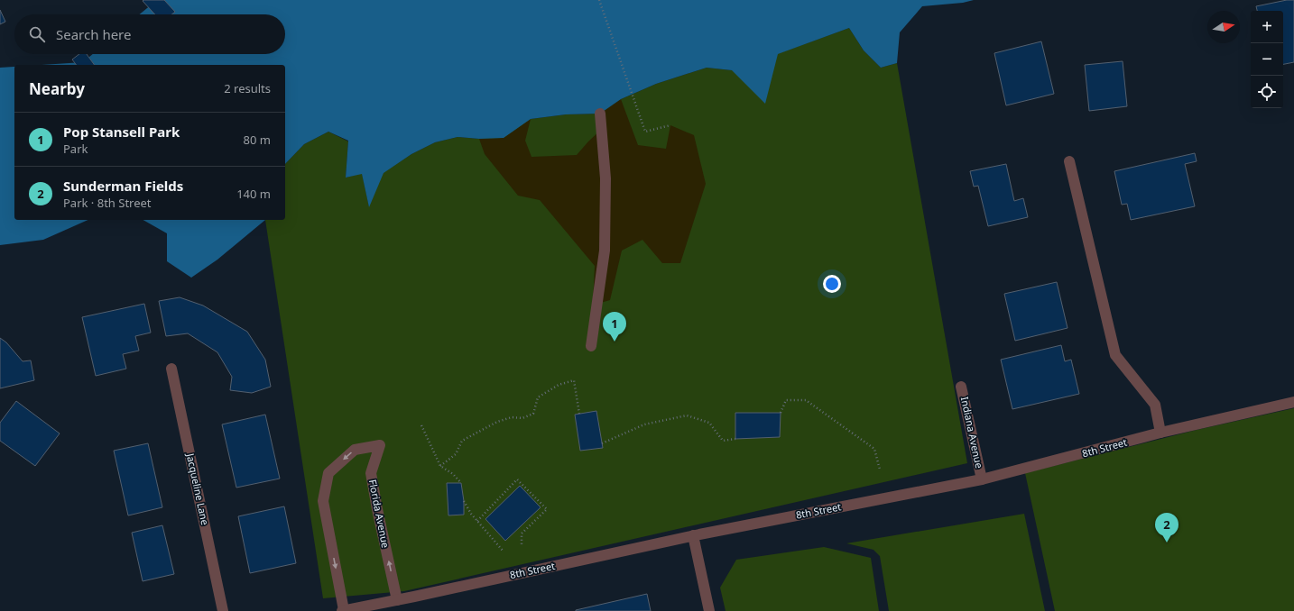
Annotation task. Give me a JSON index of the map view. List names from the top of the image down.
{
  "streets": {
    "street": [
      "Indiana Avenue",
      "8th Street",
      "Jacqueline Lane",
      "Florida Avenue"
    ]
  },
  "crossings": [
    ["Indiana Avenue", "8th Street"],
    ["8th Street", "Florida Avenue"]
  ],
  "north": "right",
  "page": {
    "map_buttons": ["+", "−"],
    "search": "Search here",
    "heading": ["Nearby", "2 results"],
    "list": [
      {
        "mark": "1",
        "name": "Pop Stansell Park",
        "note": "Park",
        "value": "80 m"
      },
      {
        "mark": "2",
        "name": "Sunderman Fields",
        "note": "Park · 8th Street",
        "value": "140 m"
      }
    ],
    "pins": ["1", "2"]
  }
}
